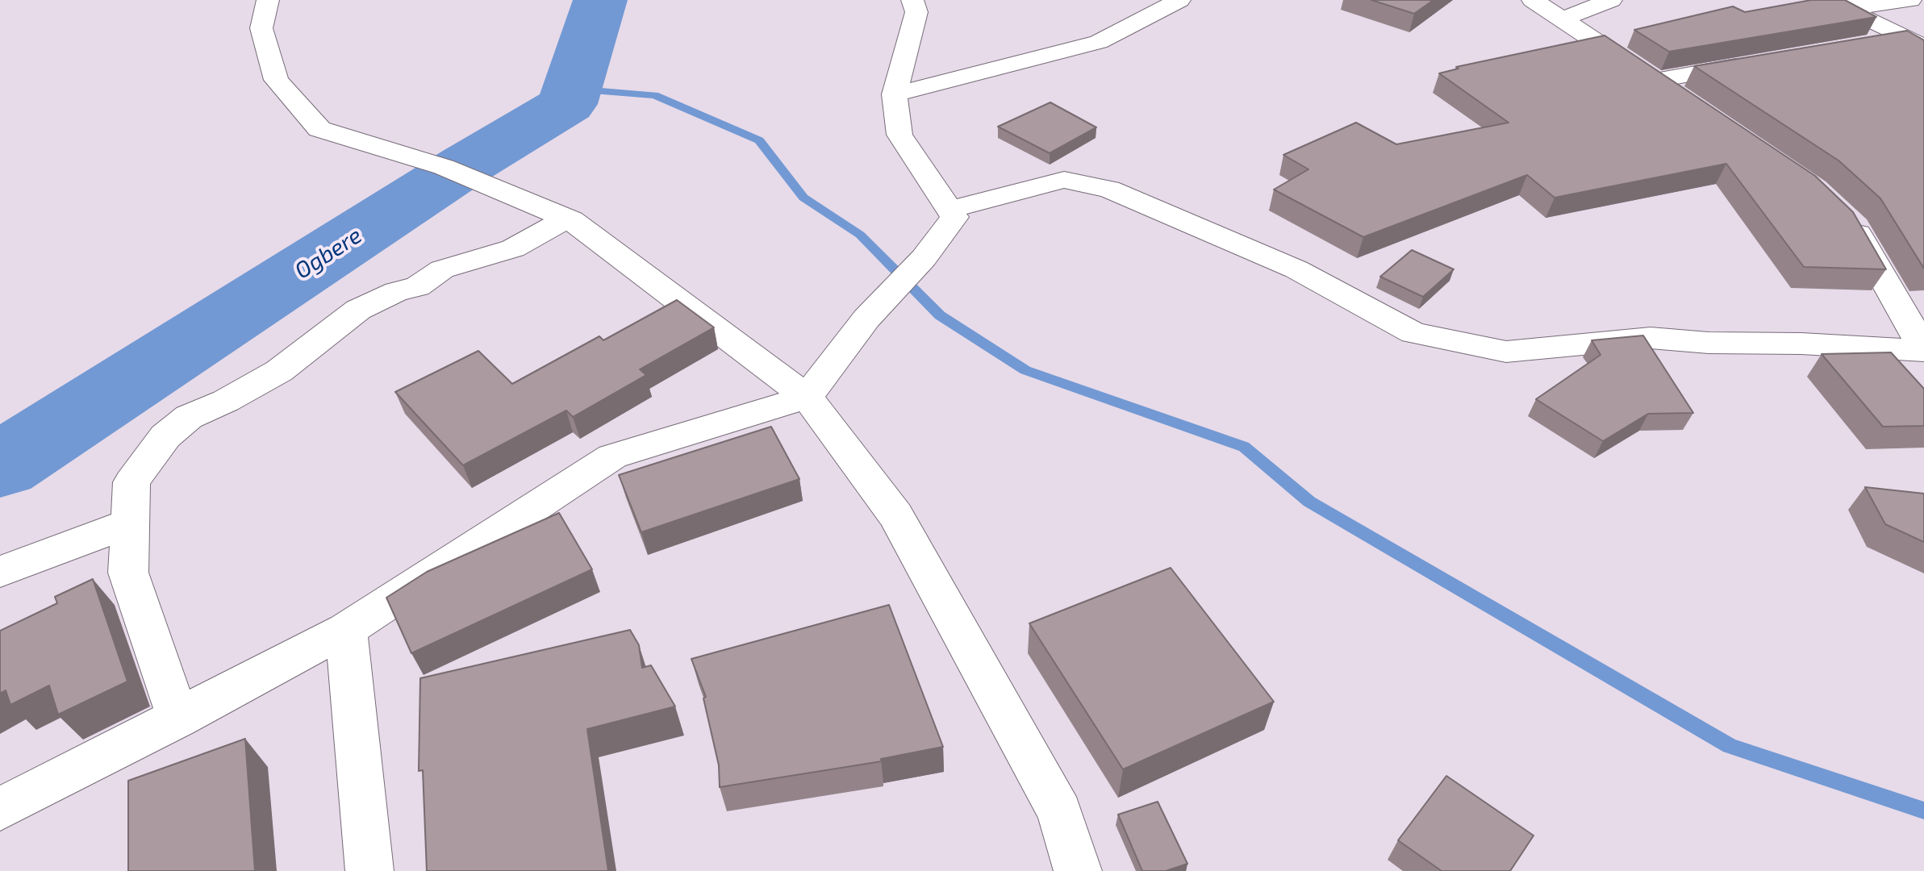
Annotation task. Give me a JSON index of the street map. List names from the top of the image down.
{
  "water": ["Ogbere"]
}
